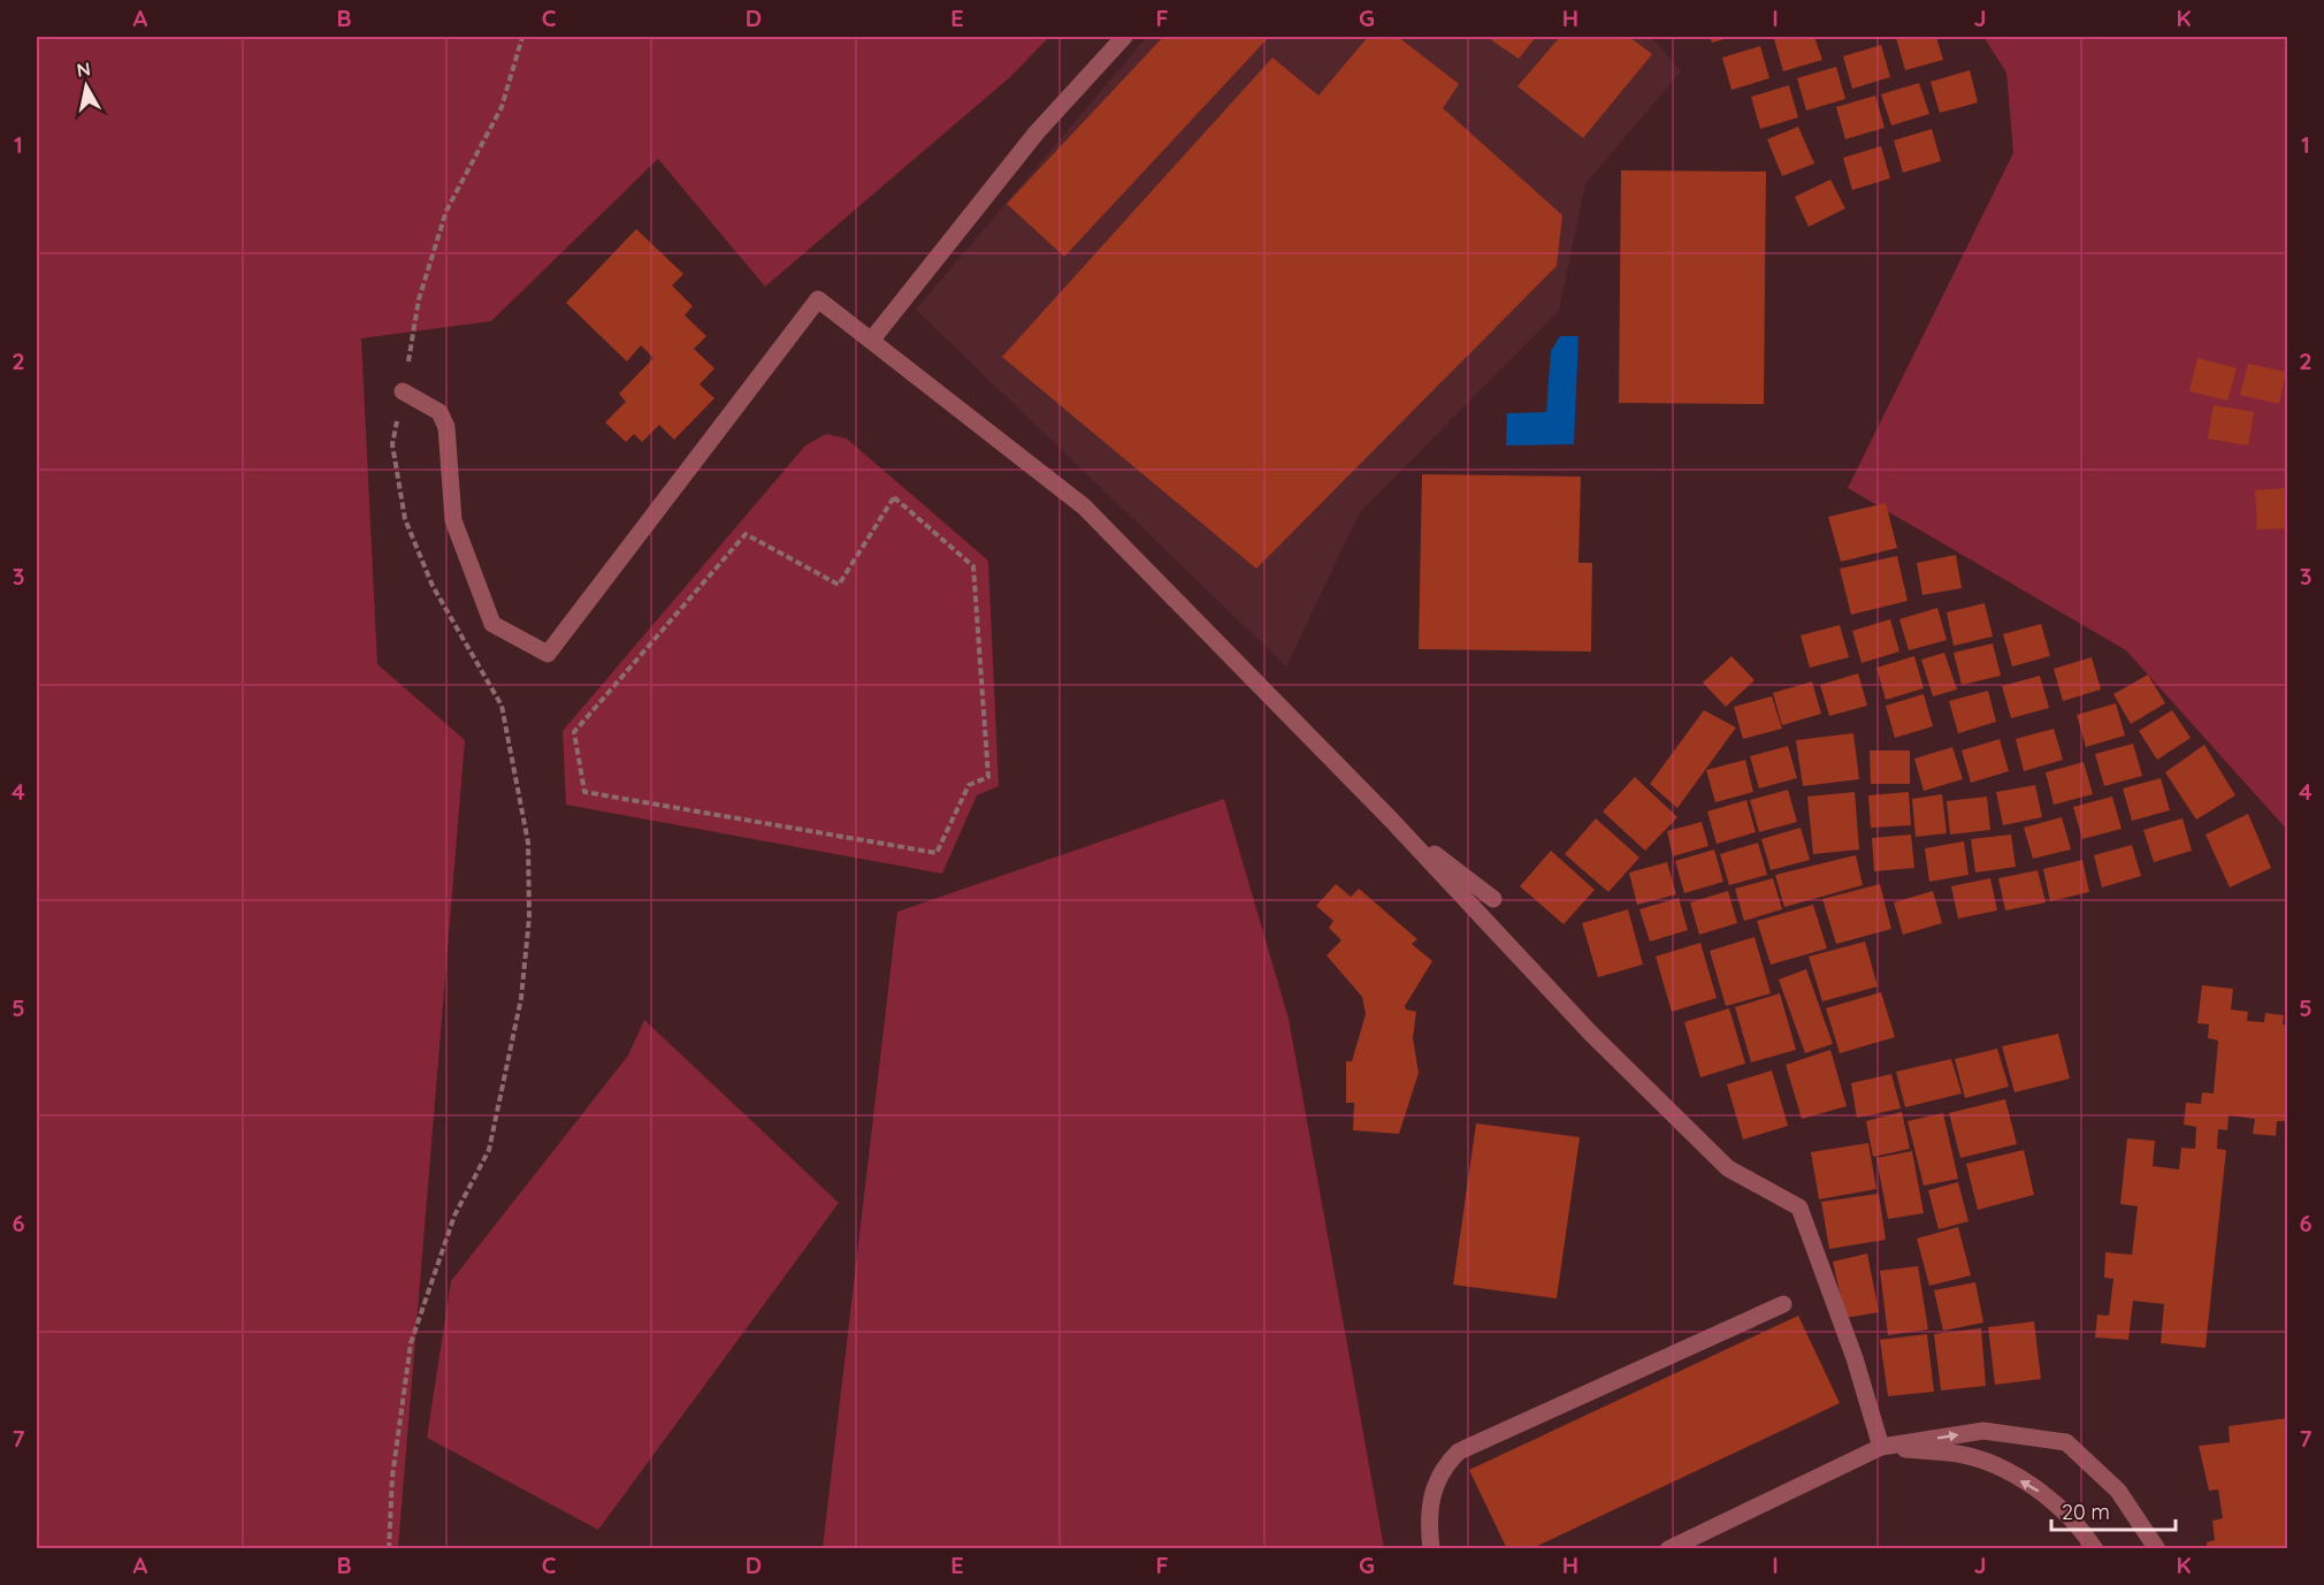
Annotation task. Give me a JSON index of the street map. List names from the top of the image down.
{
  "scale_bar": "20 m",
  "north": "top",
  "grid": {
    "columns": [
      "A",
      "B",
      "C",
      "D",
      "E",
      "F",
      "G",
      "H",
      "I",
      "J",
      "K"
    ],
    "rows": [
      "1",
      "2",
      "3",
      "4",
      "5",
      "6",
      "7"
    ]
  }
}
